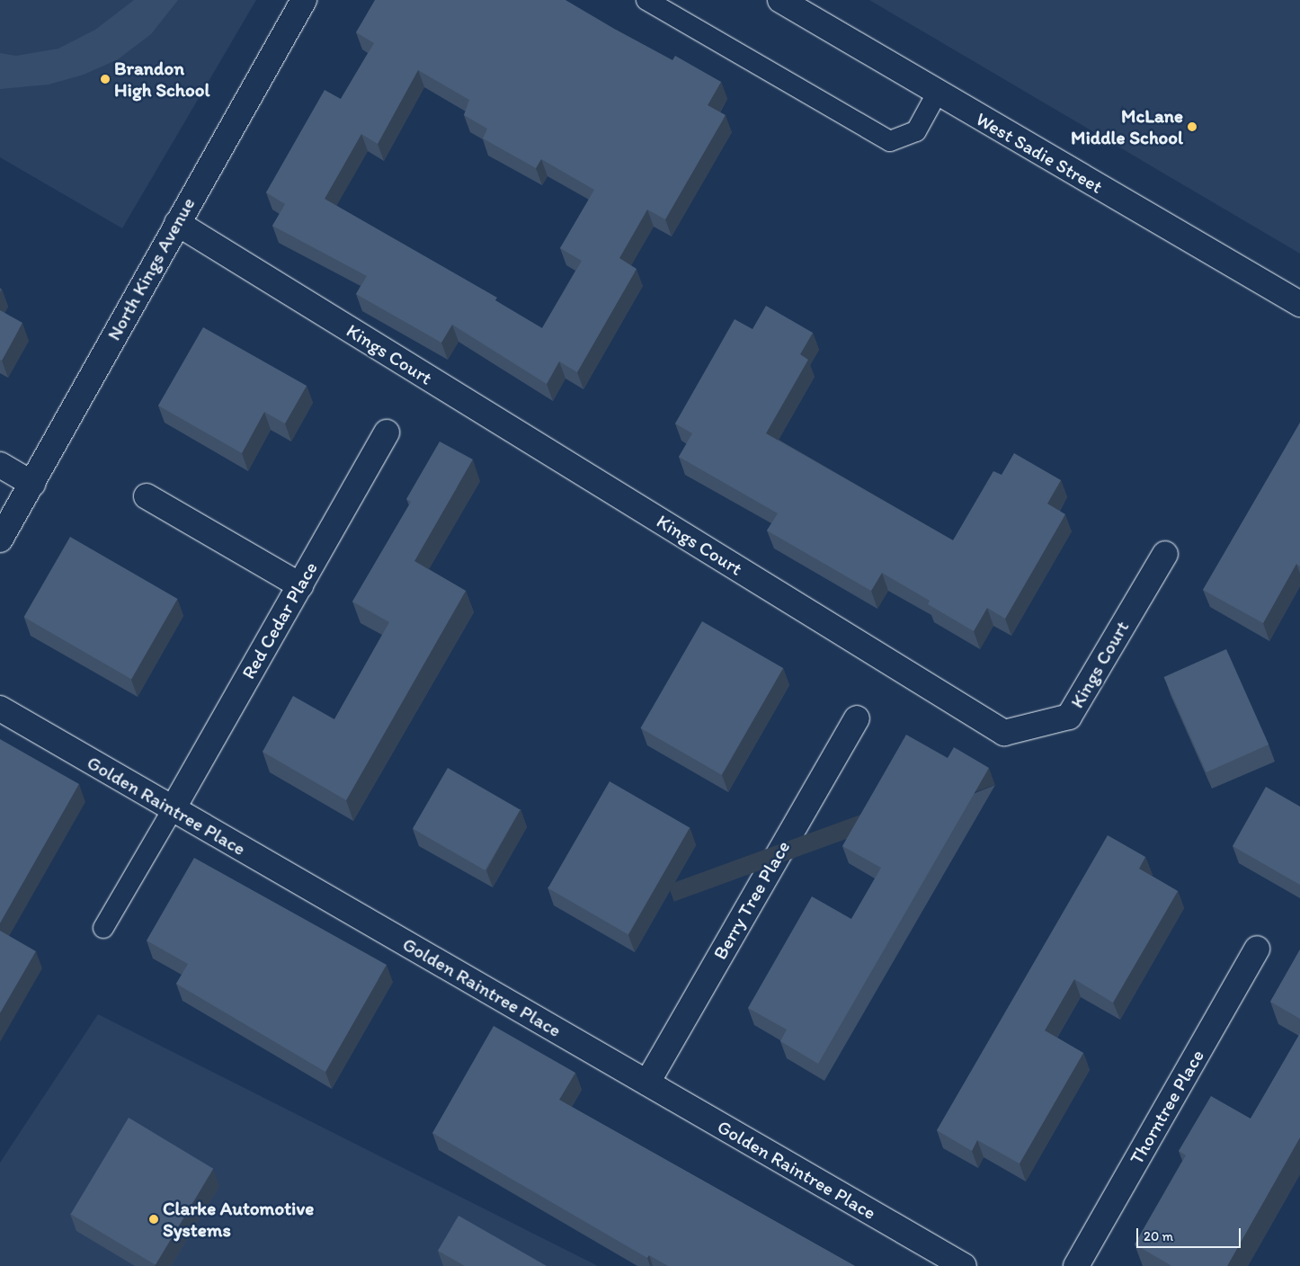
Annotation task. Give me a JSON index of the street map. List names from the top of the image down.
{
  "streets": {
    "street": [
      "West Sadie Street",
      "North Kings Avenue",
      "Kings Court",
      "Red Cedar Place",
      "Golden Raintree Place",
      "Berry Tree Place",
      "Thorntree Place"
    ]
  },
  "crossings": [
    ["North Kings Avenue", "Kings Court"],
    ["Red Cedar Place", "Golden Raintree Place"],
    ["Golden Raintree Place", "Berry Tree Place"]
  ],
  "places": ["Brandon High School", "McLane Middle School", "Clarke Automotive Systems"],
  "scale_bar": "20 m"
}
